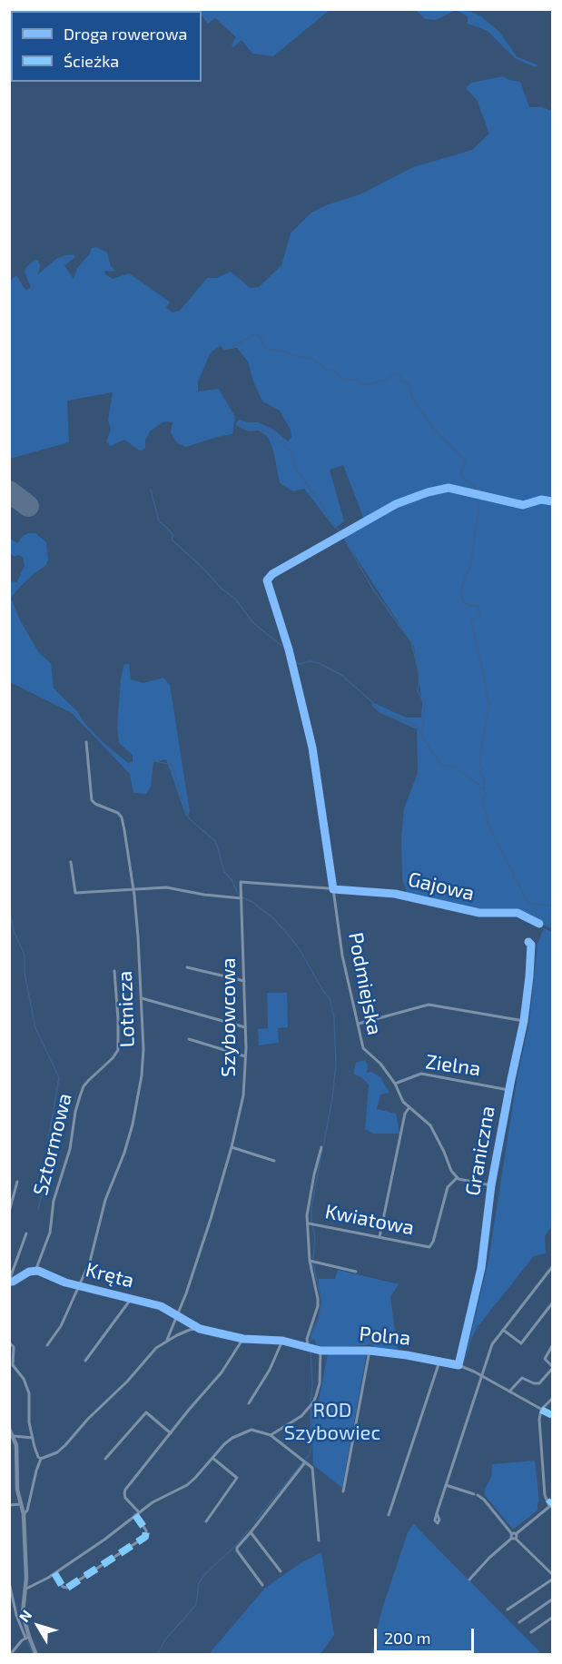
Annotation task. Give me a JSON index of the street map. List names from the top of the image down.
{
  "streets": {
    "street": [
      "Gajowa",
      "Podmiejska",
      "Lotnicza",
      "Szybowcowa",
      "Zielna",
      "Sztormowa",
      "Graniczna",
      "Kwiatowa",
      "Kręta",
      "Polna"
    ]
  },
  "crossings": [
    ["Gajowa", "Podmiejska"],
    ["Podmiejska", "Zielna"],
    ["Podmiejska", "Kwiatowa"],
    ["Lotnicza", "Kręta"],
    ["Szybowcowa", "Polna"],
    ["Zielna", "Graniczna"],
    ["Sztormowa", "Kręta"],
    ["Graniczna", "Polna"],
    ["Kręta", "Polna"]
  ],
  "parks": ["ROD Szybowiec"],
  "legend": ["Droga rowerowa", "Ścieżka"],
  "scale_bar": "200 m",
  "north": "top left"
}
